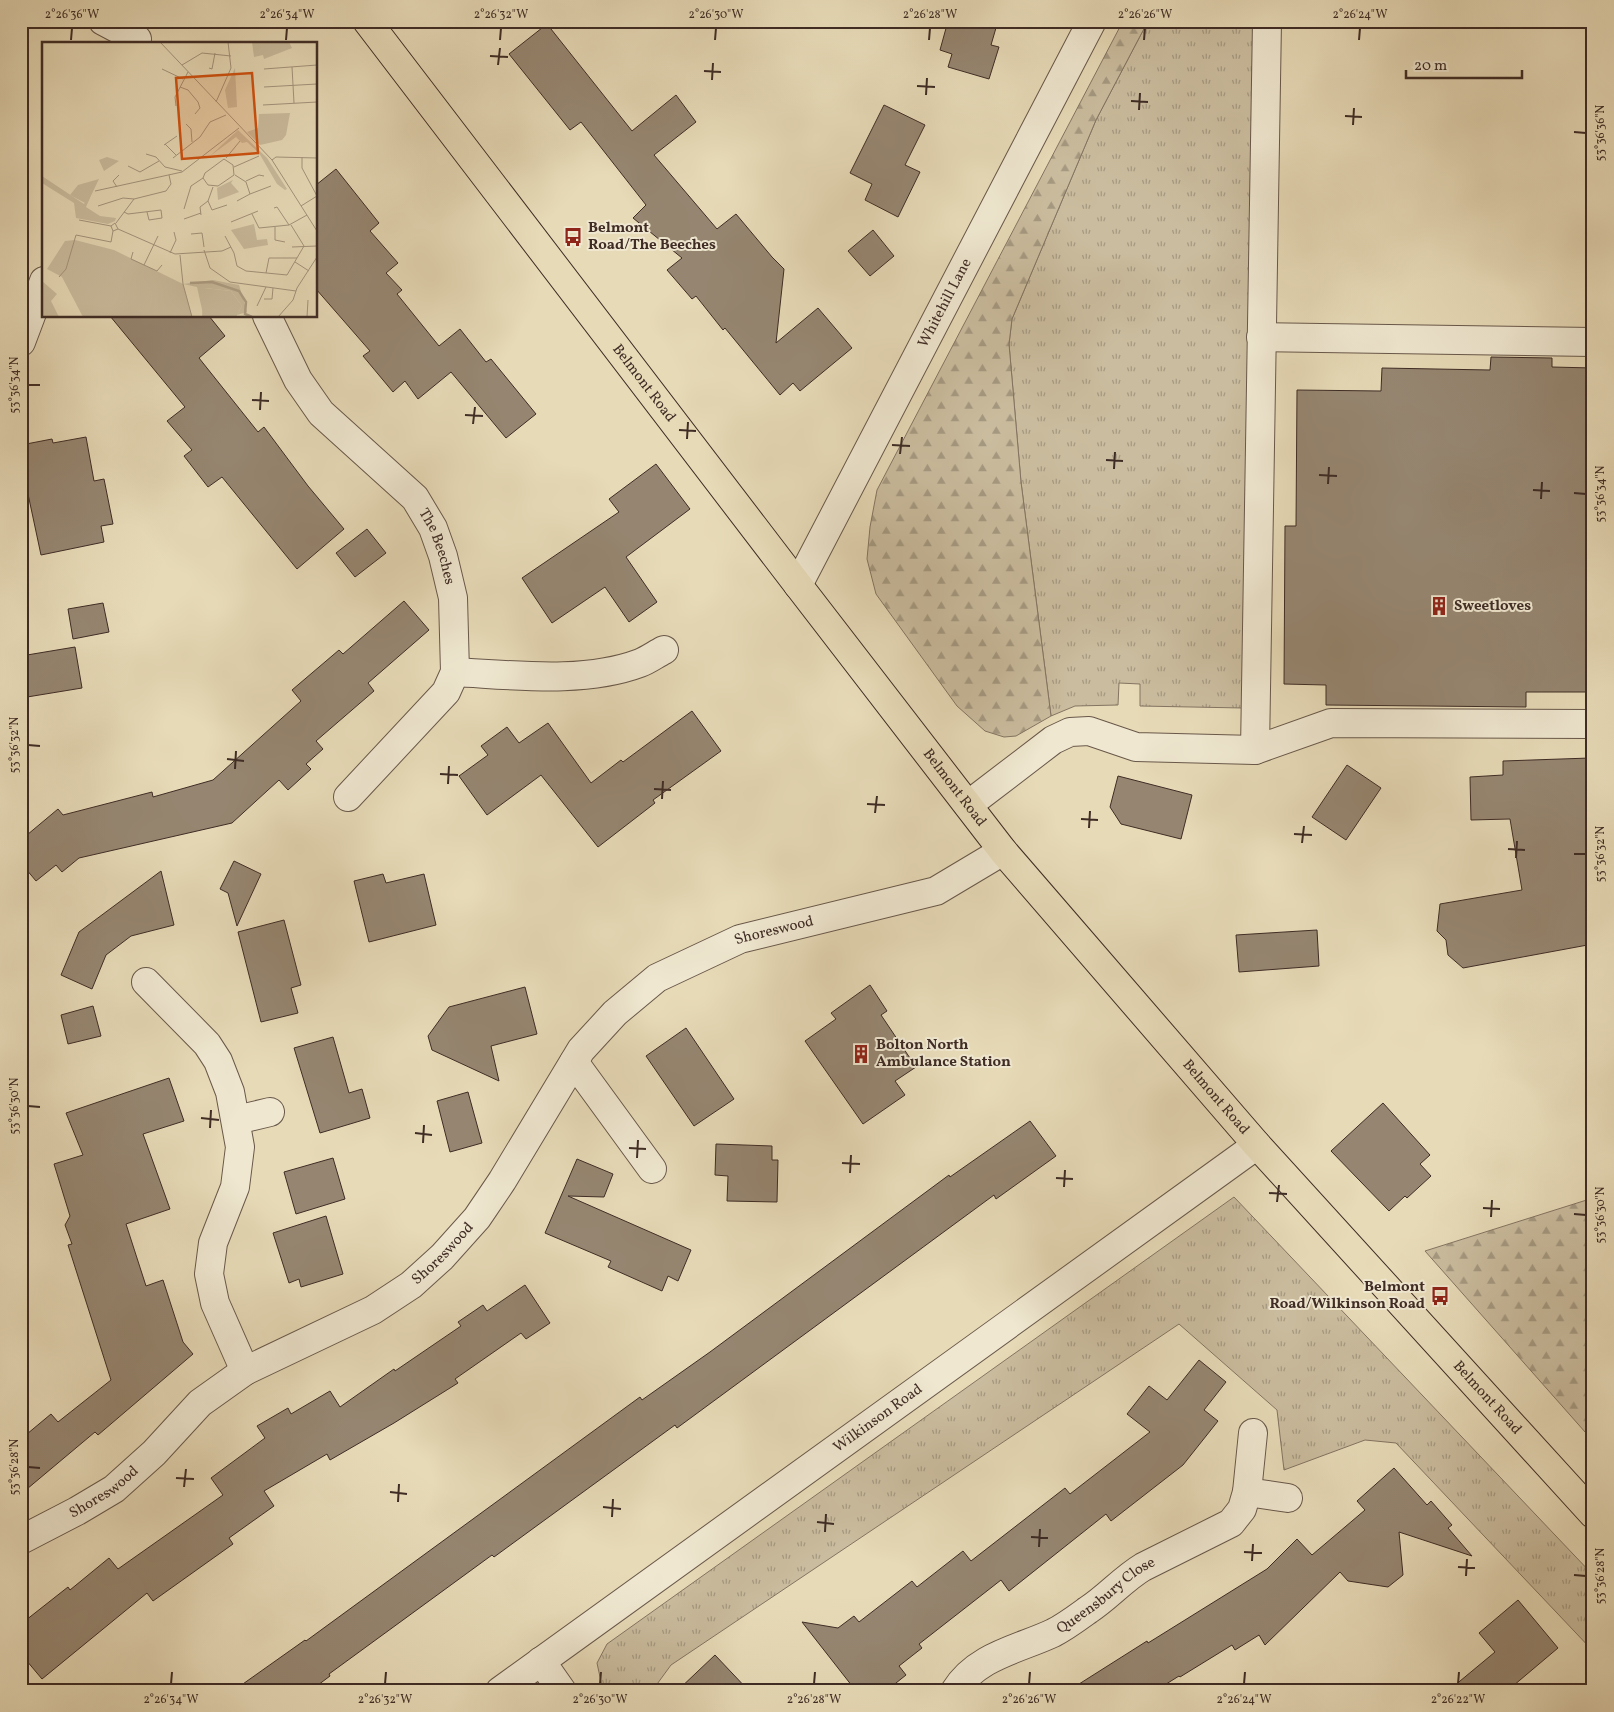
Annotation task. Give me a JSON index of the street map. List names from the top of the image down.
{
  "streets": {
    "main road": ["Belmont Road"],
    "street": [
      "Whitehill Lane",
      "The Beeches",
      "Shoreswood",
      "Wilkinson Road",
      "Queensbury Close"
    ]
  },
  "crossings": [
    ["Whitehill Lane", "Belmont Road"],
    ["Belmont Road", "Shoreswood"],
    ["Belmont Road", "Wilkinson Road"]
  ],
  "places": {
    "bus stop": ["Belmont Road/The Beeches", "Belmont Road/Wilkinson Road"],
    "building": ["Sweetloves", "Bolton North Ambulance Station"]
  },
  "scale_bar": "20 m",
  "coordinates": [
    "2°26'36\"W",
    "2°26'34\"W",
    "2°26'32\"W",
    "2°26'30\"W",
    "2°26'28\"W",
    "2°26'26\"W",
    "2°26'24\"W",
    "53°36'36\"N",
    "53°36'34\"N",
    "53°36'32\"N",
    "53°36'30\"N",
    "53°36'28\"N",
    "2°26'22\"W"
  ]
}
